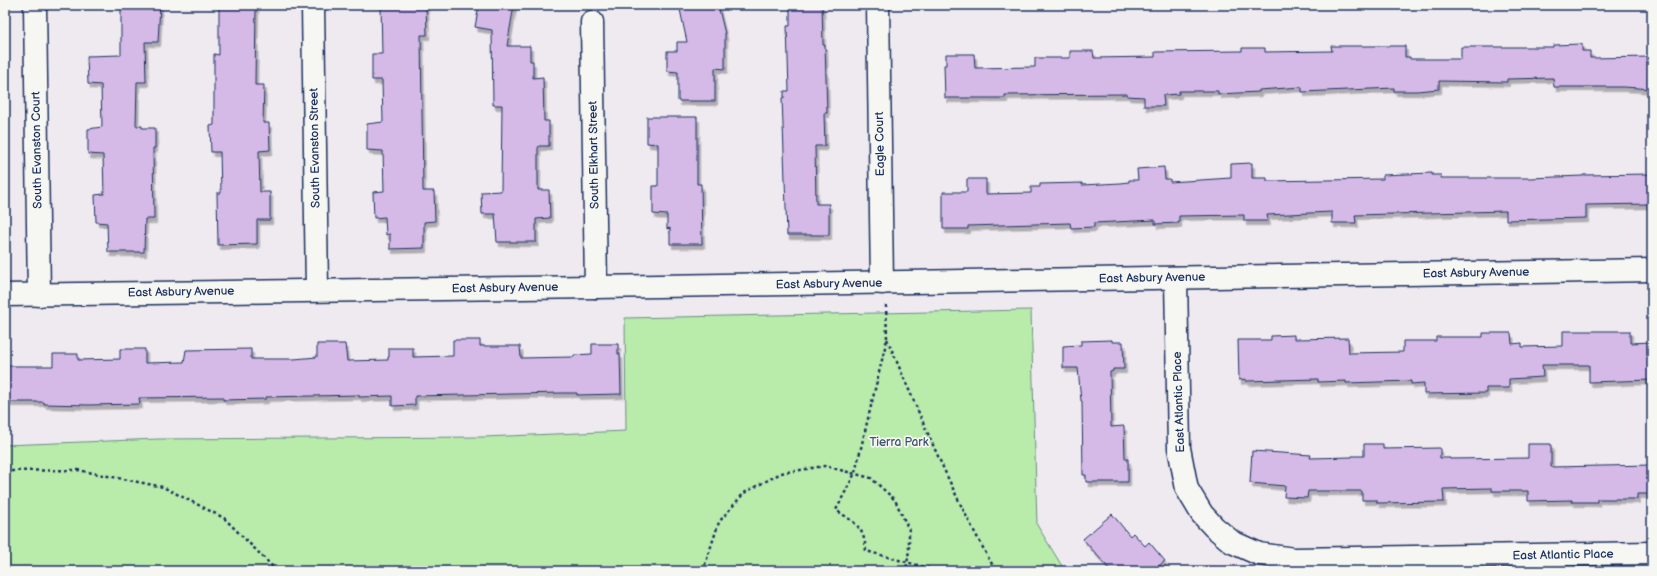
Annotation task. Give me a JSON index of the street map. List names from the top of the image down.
{
  "streets": {
    "street": [
      "Eagle Court",
      "South Evanston Street",
      "South Evanston Court",
      "South Elkhart Street",
      "East Asbury Avenue",
      "East Atlantic Place"
    ]
  },
  "crossings": [
    ["Eagle Court", "East Asbury Avenue"],
    ["South Evanston Street", "East Asbury Avenue"],
    ["South Evanston Court", "East Asbury Avenue"],
    ["South Elkhart Street", "East Asbury Avenue"],
    ["East Asbury Avenue", "East Atlantic Place"]
  ],
  "parks": ["Tierra Park"]
}
